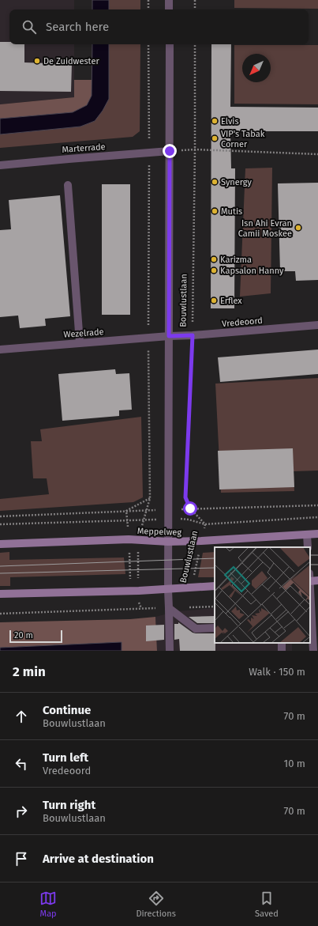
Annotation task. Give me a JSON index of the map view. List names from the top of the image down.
{
  "streets": {
    "main road": ["Meppelweg"],
    "street": [
      "Marterrade",
      "Bouwlustlaan",
      "Vredeoord",
      "Wezelrade"
    ]
  },
  "crossings": [
    ["Marterrade", "Bouwlustlaan"],
    ["Bouwlustlaan", "Vredeoord"],
    ["Bouwlustlaan", "Wezelrade"],
    ["Bouwlustlaan", "Meppelweg"],
    ["Vredeoord", "Wezelrade"]
  ],
  "places": [
    "De Zuidwester",
    "Elvis",
    "VIP's Tabak Corner",
    "Synergy",
    "Mutis",
    "Isn Ahi Evran Camii Moskee",
    "Karizma",
    "Kapsalon Hanny",
    "Erflex"
  ],
  "scale_bar": "20 m",
  "north": "bottom left",
  "page": {
    "search": "Search here",
    "scale": "20 m",
    "heading": ["2 min", "Walk · 150 m"],
    "list": [
      ["Continue", "Bouwlustlaan", "70 m"],
      ["Turn left", "Vredeoord", "10 m"],
      ["Turn right", "Bouwlustlaan", "70 m"],
      "Arrive at destination"
    ],
    "nav": ["Map", "Directions", "Saved"]
  }
}
